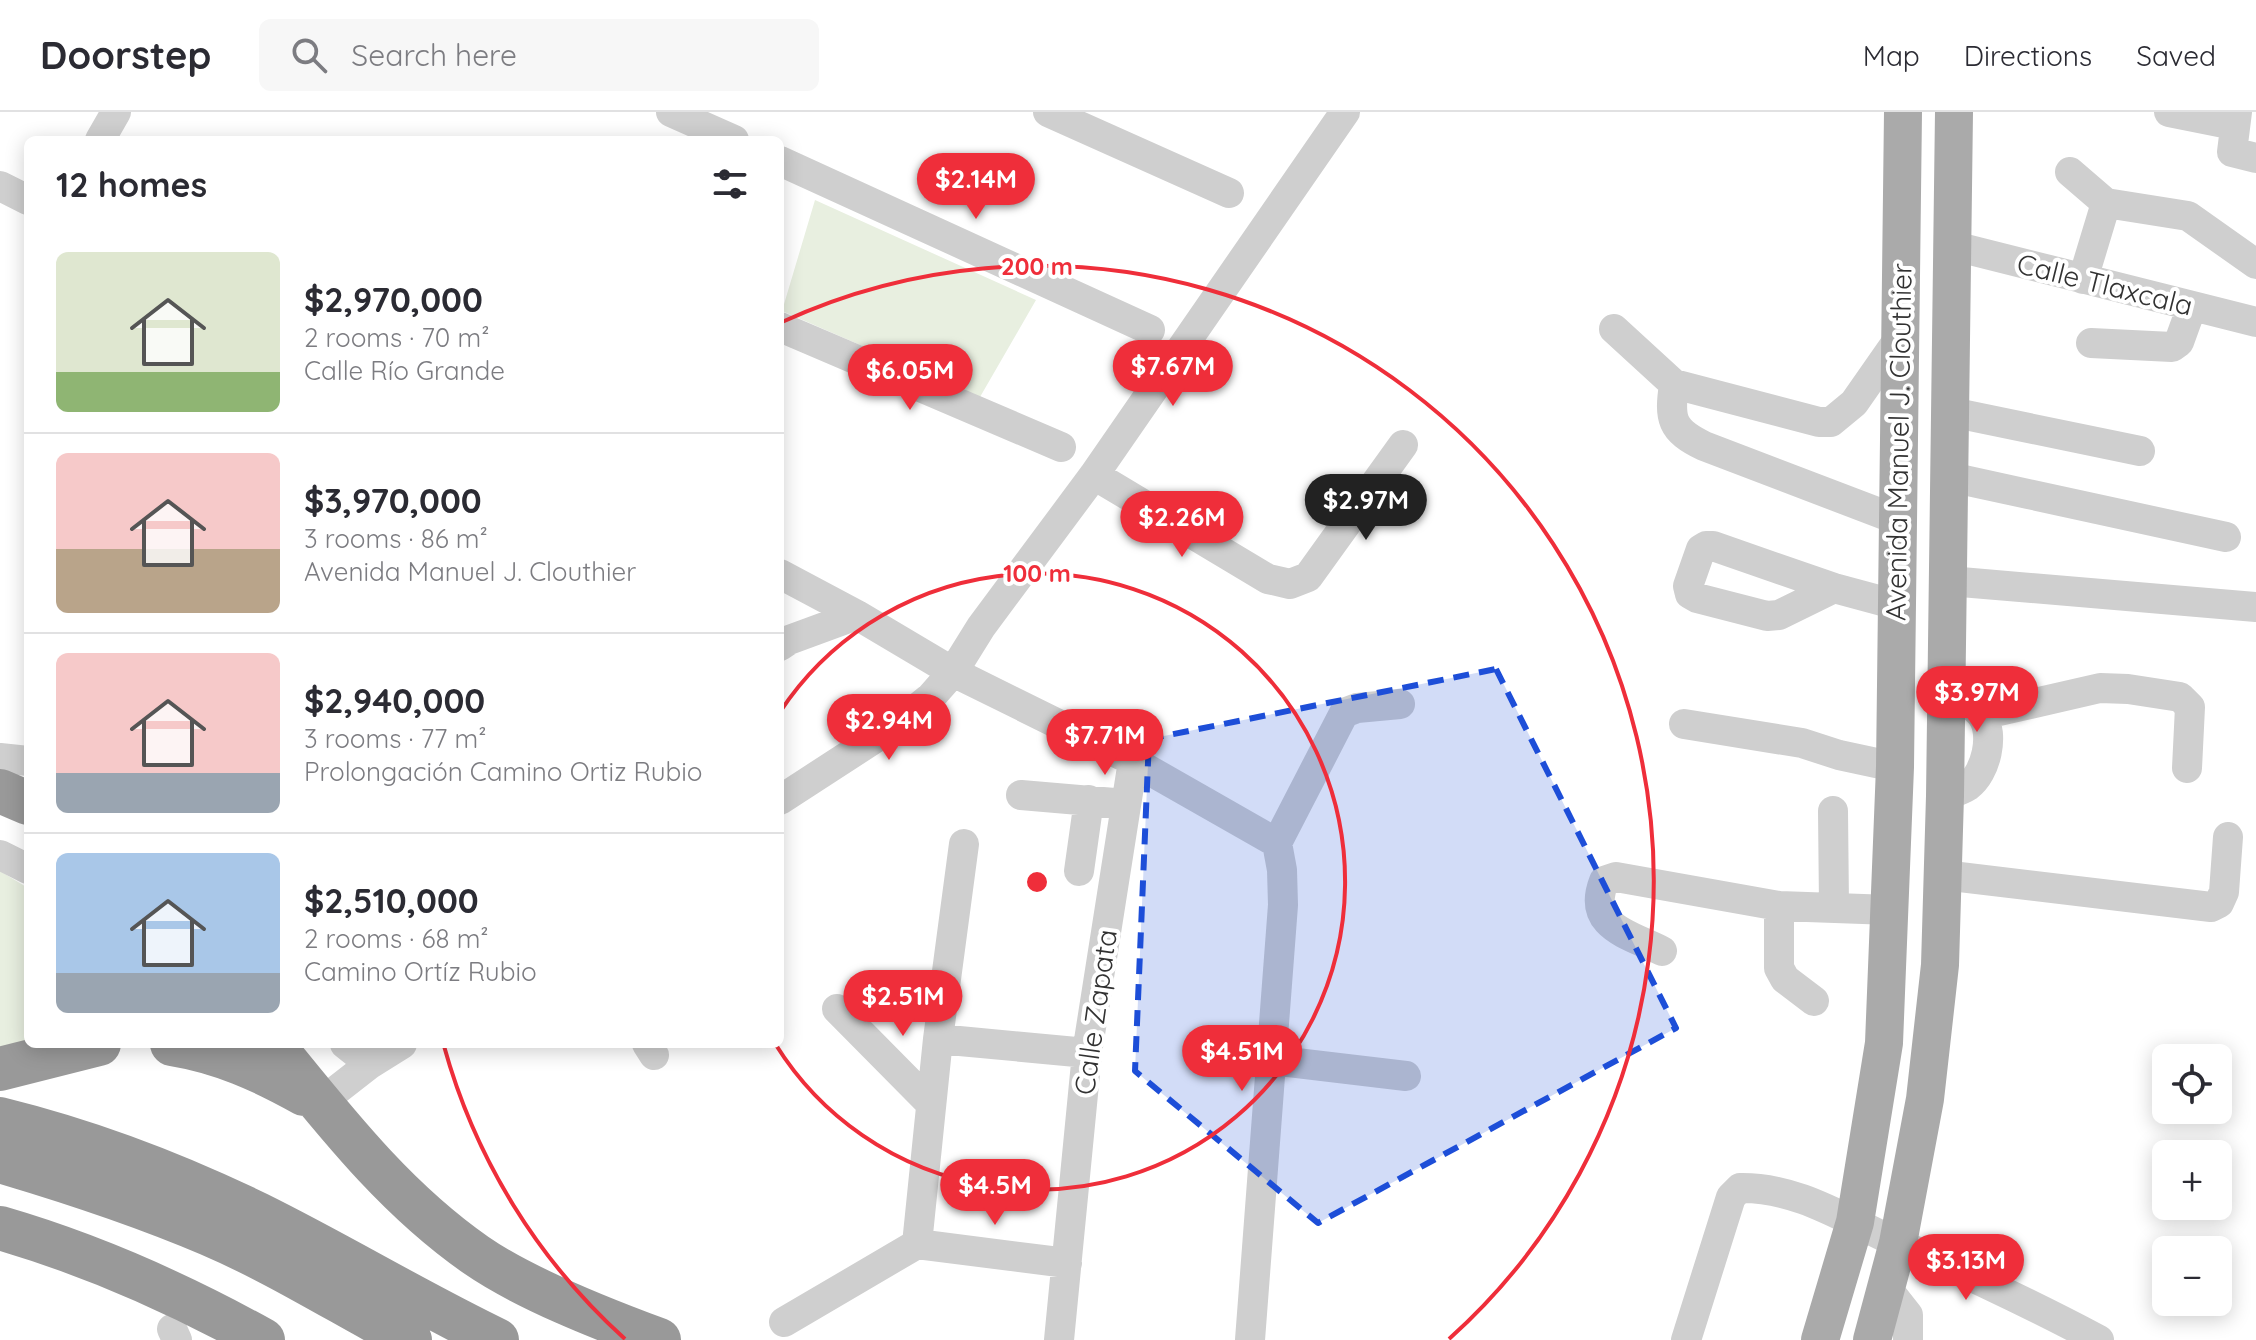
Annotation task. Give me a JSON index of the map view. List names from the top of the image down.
{
  "streets": {
    "main road": ["Avenida Manuel J. Clouthier"],
    "street": ["Calle Tlaxcala", "Calle Zapata"]
  },
  "crossings": [
    ["Calle Tlaxcala", "Avenida Manuel J. Clouthier"]
  ],
  "page": {
    "header": "Doorstep",
    "search": "Search here",
    "nav": ["Map", "Directions", "Saved"],
    "heading": "12 homes",
    "price": [
      "$2.14M",
      "$7.67M",
      "$6.05M",
      "$2.97M",
      "$2.26M",
      "$3.97M",
      "$2.94M",
      "$7.71M",
      "$2.51M",
      "$4.51M",
      "$4.5M",
      "$3.13M"
    ],
    "list": [
      {
        "name": "$2,970,000",
        "note": "2 rooms · 70 m² · Calle Río Grande"
      },
      {
        "name": "$3,970,000",
        "note": "3 rooms · 86 m² · Avenida Manuel J. Clouthier"
      },
      {
        "name": "$2,940,000",
        "note": "3 rooms · 77 m² · Prolongación Camino Ortiz Rubio"
      },
      {
        "name": "$2,510,000",
        "note": "2 rooms · 68 m² · Camino Ortíz Rubio"
      }
    ],
    "map_buttons": ["+", "−"]
  },
  "rings": ["200 m", "100 m"]
}
